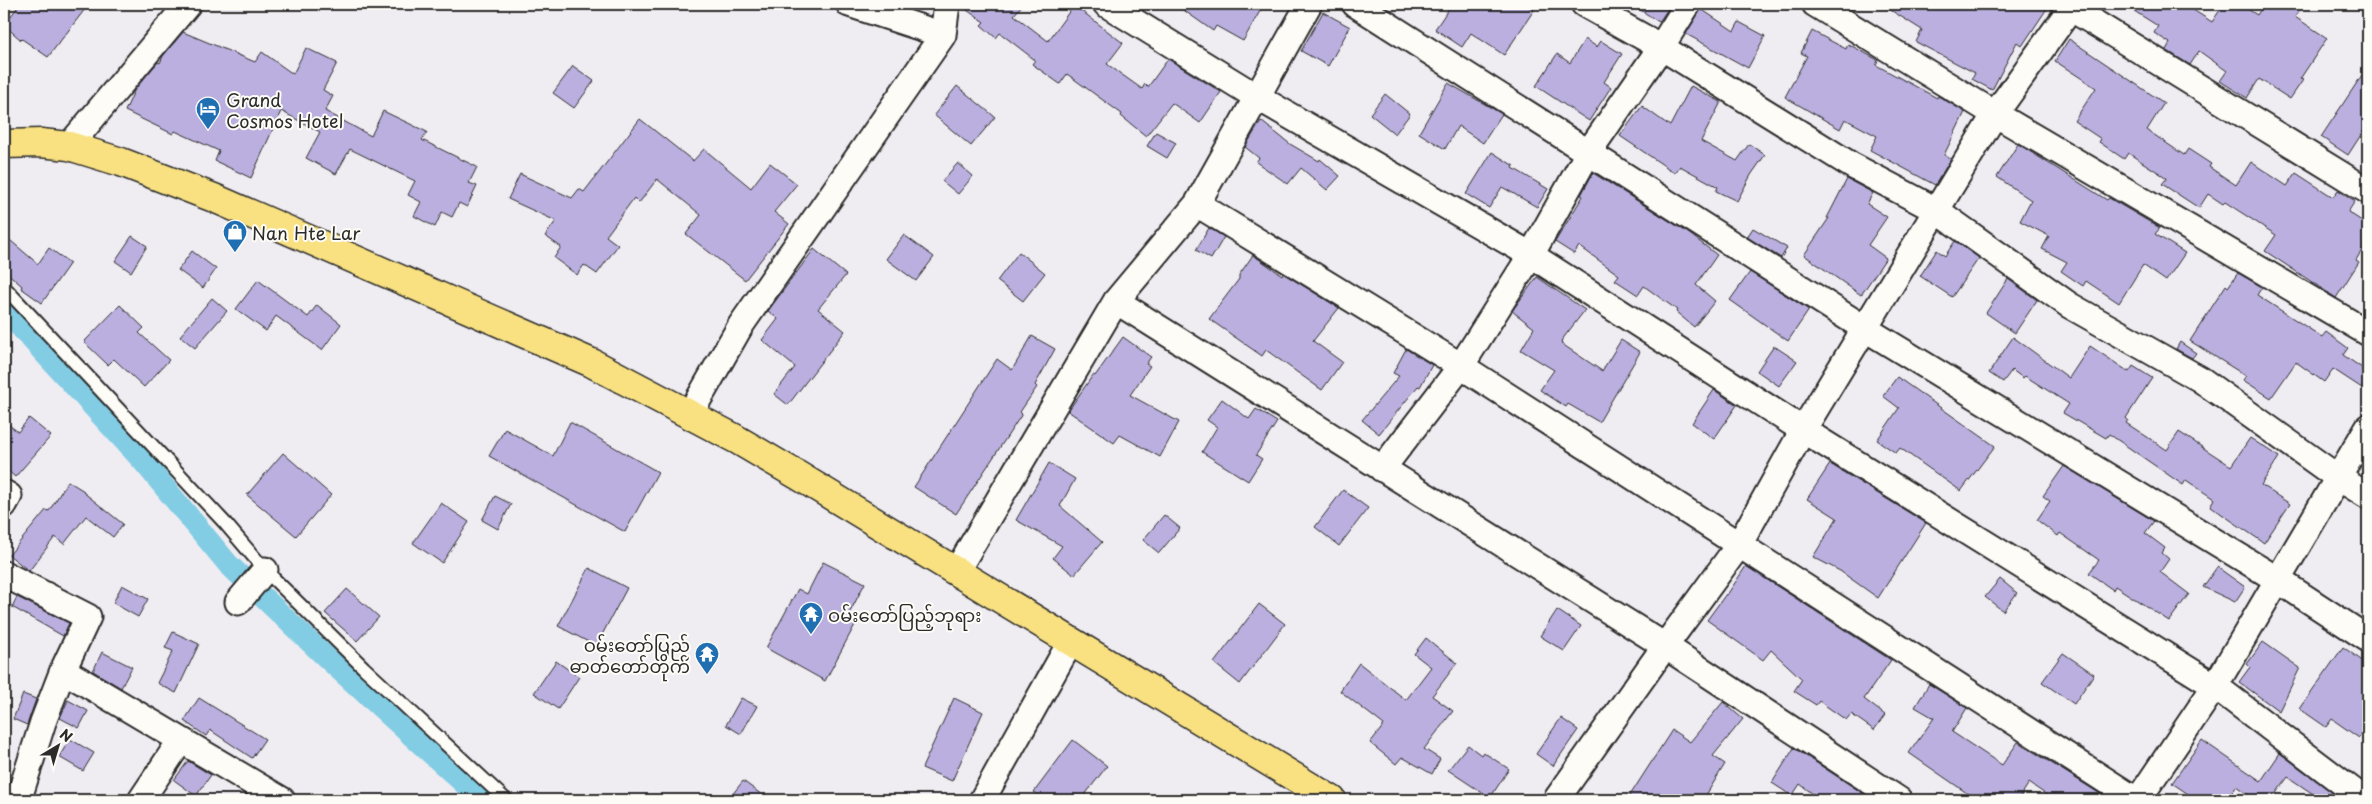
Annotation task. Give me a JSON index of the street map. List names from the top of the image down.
{
  "places": {
    "hotel": ["Grand Cosmos Hotel"],
    "shop": ["Nan Hte Lar"],
    "temple": ["ဝမ်းတော်ပြည့်ဘုရား", "ဝမ်းတော်ပြည့် ဓာတ်တော်တိုက်"]
  },
  "north": "top right"
}
